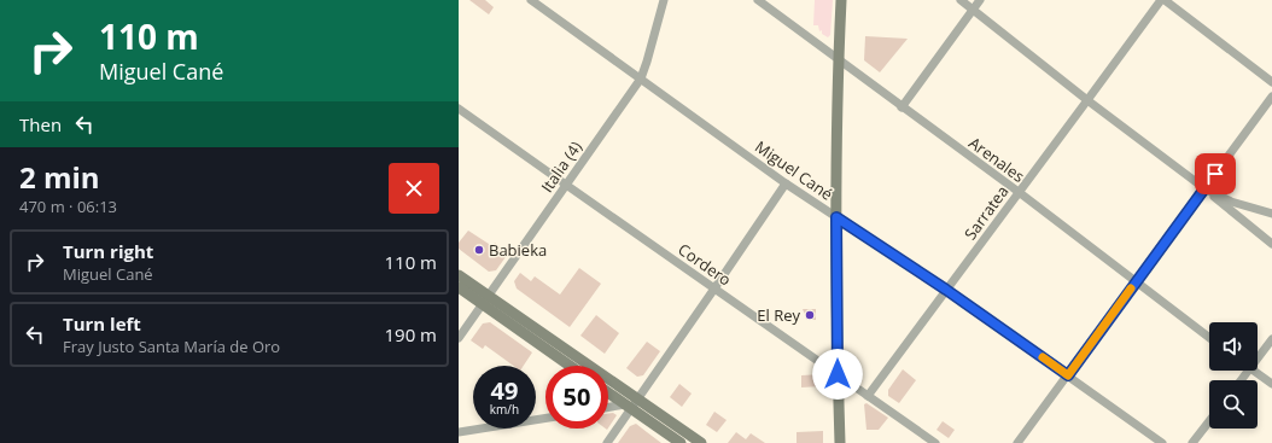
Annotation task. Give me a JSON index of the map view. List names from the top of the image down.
{
  "streets": {
    "street": [
      "Arenales",
      "Italia (4)",
      "Miguel Cané",
      "Sarratea",
      "Cordero"
    ]
  },
  "crossings": [
    ["Arenales", "Sarratea"],
    ["Italia (4)", "Miguel Cané"],
    ["Italia (4)", "Cordero"],
    ["Miguel Cané", "Sarratea"],
    ["Sarratea", "Cordero"]
  ],
  "places": ["Babieka", "El Rey"],
  "page": {
    "turn": ["110 m", "Miguel Cané"],
    "then": "Then",
    "heading": ["2 min", "470 m · 06:13"],
    "list": [
      {
        "name": "Turn right",
        "note": "Miguel Cané",
        "value": "110 m"
      },
      {
        "name": "Turn left",
        "note": "Fray Justo Santa María de Oro",
        "value": "190 m"
      }
    ],
    "speed": "49 km/h",
    "limit": "50"
  }
}
